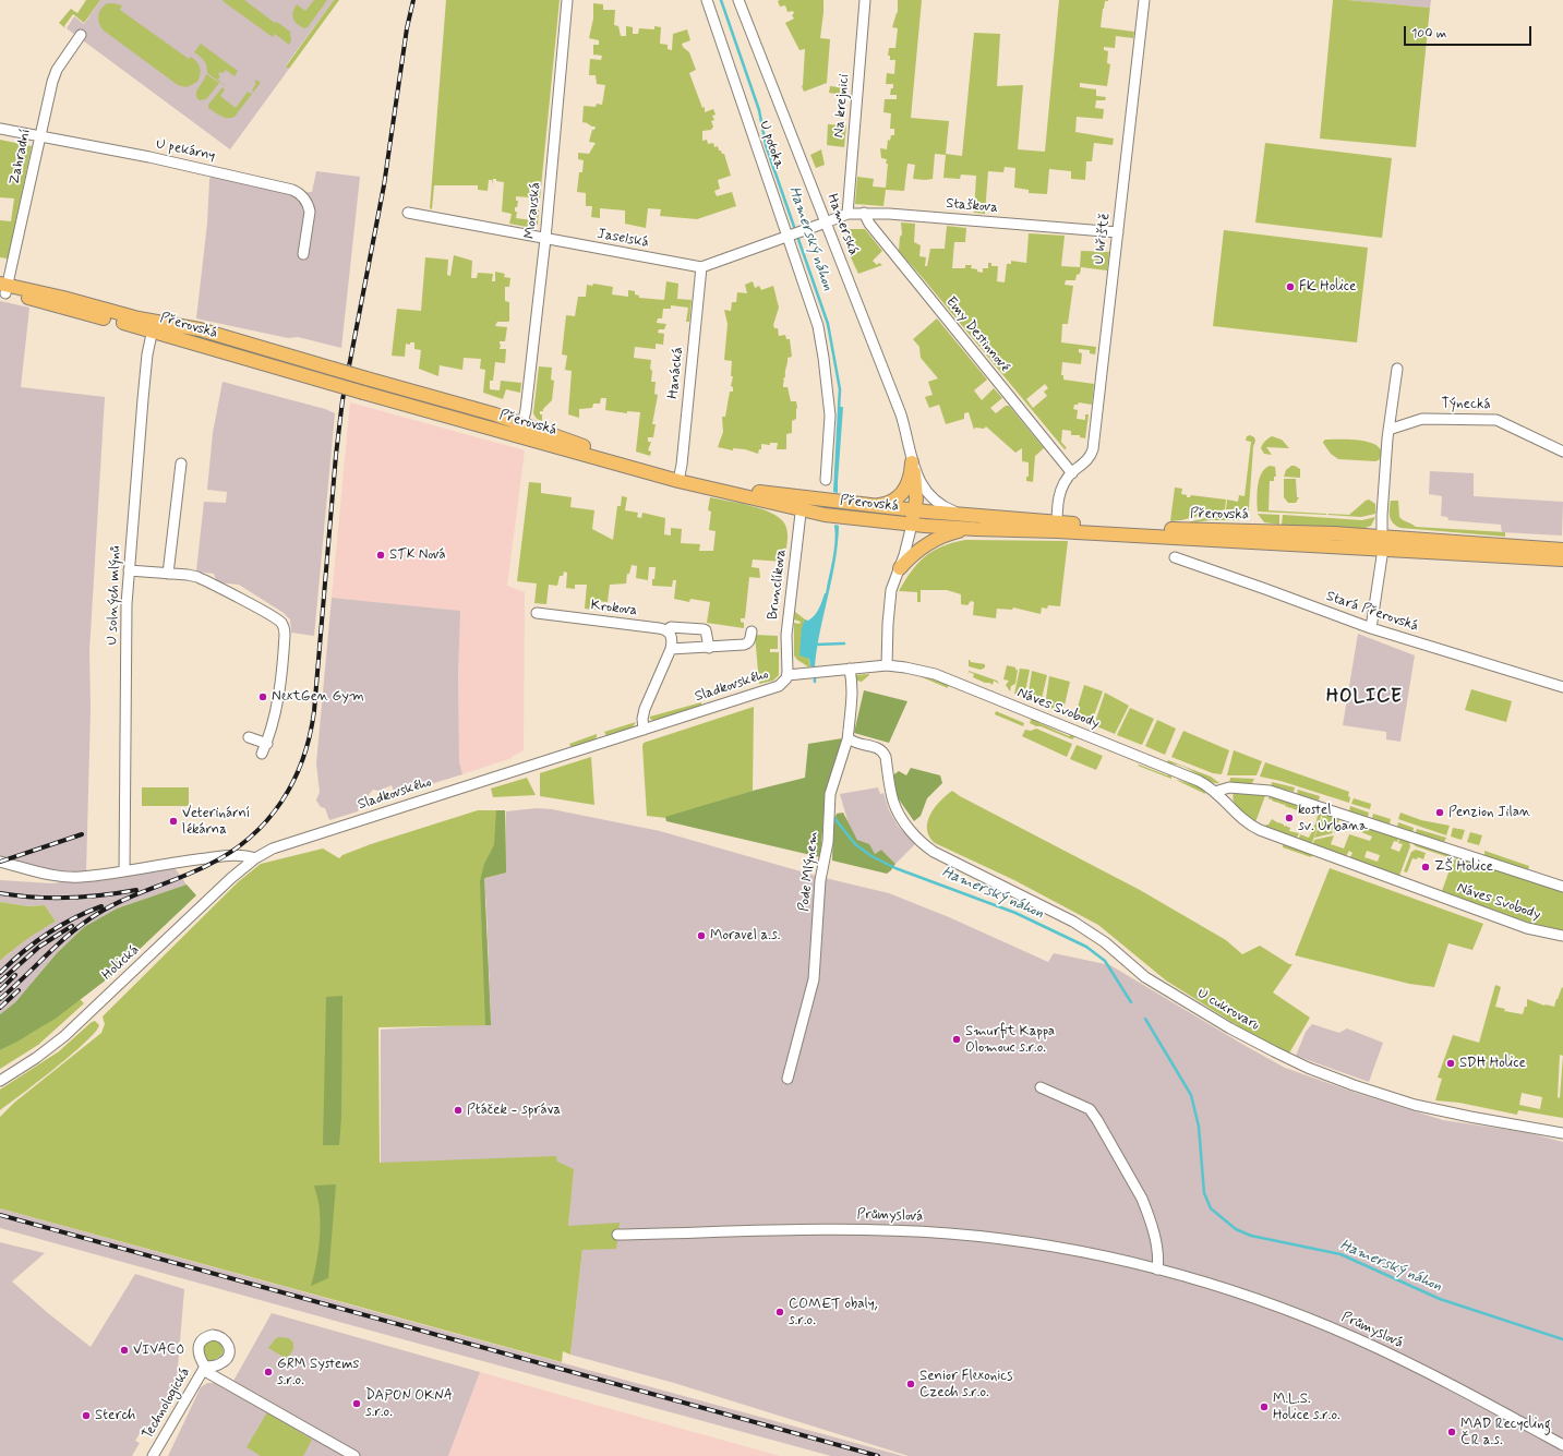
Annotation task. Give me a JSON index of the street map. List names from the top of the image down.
{
  "streets": {
    "main road": ["Přerovská"],
    "street": [
      "Na krejnici",
      "U potoka",
      "U pekárny",
      "Zahradní",
      "Staškova",
      "Moravská",
      "Hamerská",
      "Jaselská",
      "U hřiště",
      "Emy Destinnové",
      "Hanácká",
      "Týnecká",
      "Brunclíkova",
      "U solných mlýnů",
      "Krokova",
      "Stará Přerovská",
      "Sladkovského",
      "Náves Svobody",
      "Pode Mlýnem",
      "Holická",
      "U cukrovaru",
      "Průmyslová",
      "Technologická"
    ]
  },
  "crossings": [
    ["Na krejnici", "Staškova"],
    ["U pekárny", "Zahradní"],
    ["Zahradní", "Přerovská"],
    ["Staškova", "Hamerská"],
    ["Staškova", "U hřiště"],
    ["Staškova", "Emy Destinnové"],
    ["Moravská", "Jaselská"],
    ["Moravská", "Přerovská"],
    ["Hamerská", "Přerovská"],
    ["Jaselská", "Hanácká"],
    ["U hřiště", "Emy Destinnové"],
    ["Přerovská", "Hanácká"],
    ["Přerovská", "Brunclíkova"],
    ["Přerovská", "U solných mlýnů"],
    ["Brunclíkova", "Sladkovského"],
    ["Brunclíkova", "Náves Svobody"],
    ["Sladkovského", "Náves Svobody"],
    ["Sladkovského", "Holická"],
    ["Náves Svobody", "Pode Mlýnem"],
    ["Pode Mlýnem", "U cukrovaru"]
  ],
  "districts": ["HOLICE"],
  "water": ["Hamerský náhon"],
  "places": [
    "FK Holice",
    "STK Nová",
    "NextGen Gym",
    "Penzion Jilan",
    "kostel sv. Urbana",
    "Veterinární lékárna",
    "ZŠ Holice",
    "Moravel a.s.",
    "Smurfit Kappa Olomouc s.r.o.",
    "SDH Holice",
    "Ptáček - správa",
    "COMET obaly, s.r.o.",
    "VIVACO",
    "GRM Systems s.r.o.",
    "Senior Flexonics Czech s.r.o.",
    "DAPON OKNA s.r.o.",
    "M.L.S. Holice s.r.o.",
    "Sterch",
    "MAD Recycling ČR a.s."
  ],
  "scale_bar": "100 m"
}
